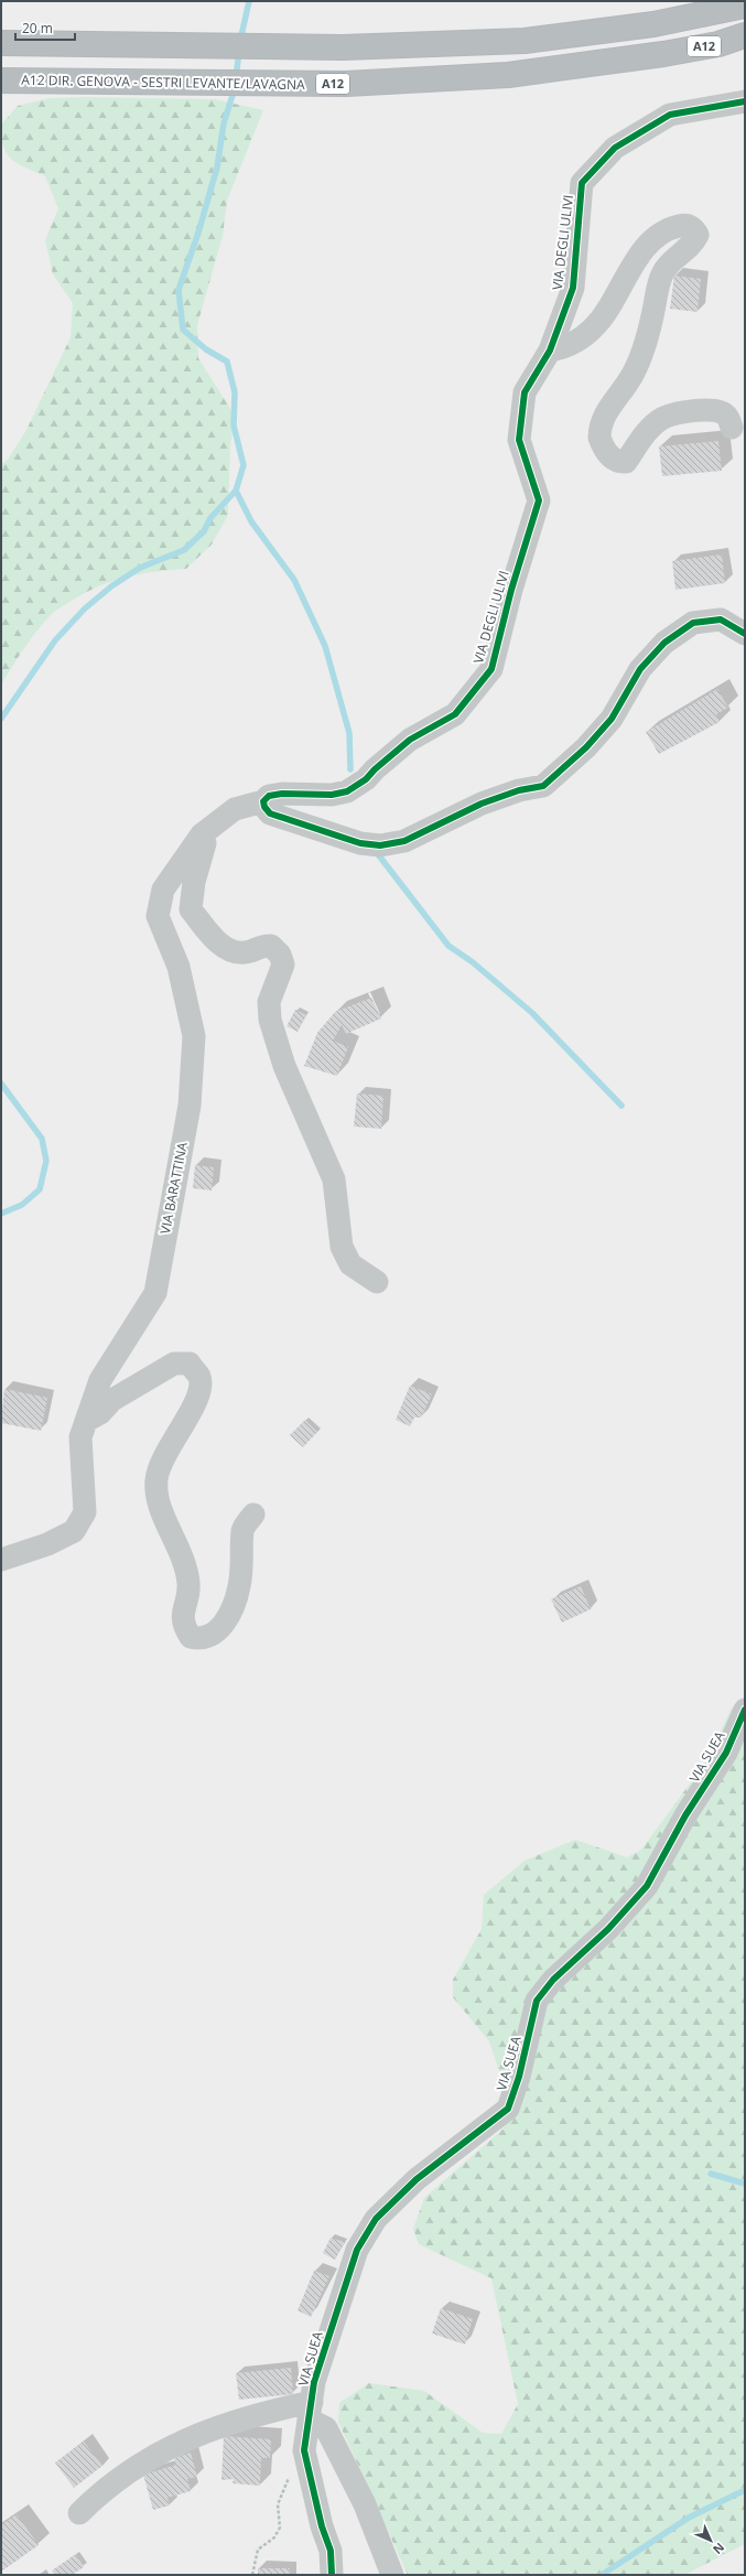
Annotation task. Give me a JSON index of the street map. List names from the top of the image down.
{
  "streets": {
    "highway": ["A12", "A12 DIR. GENOVA - SESTRI LEVANTE/LAVAGNA"],
    "street": ["VIA DEGLI ULIVI", "VIA BARATTINA", "VIA SUEA"]
  },
  "crossings": [
    ["VIA DEGLI ULIVI", "VIA BARATTINA"]
  ],
  "scale_bar": "20 m",
  "north": "bottom right"
}
